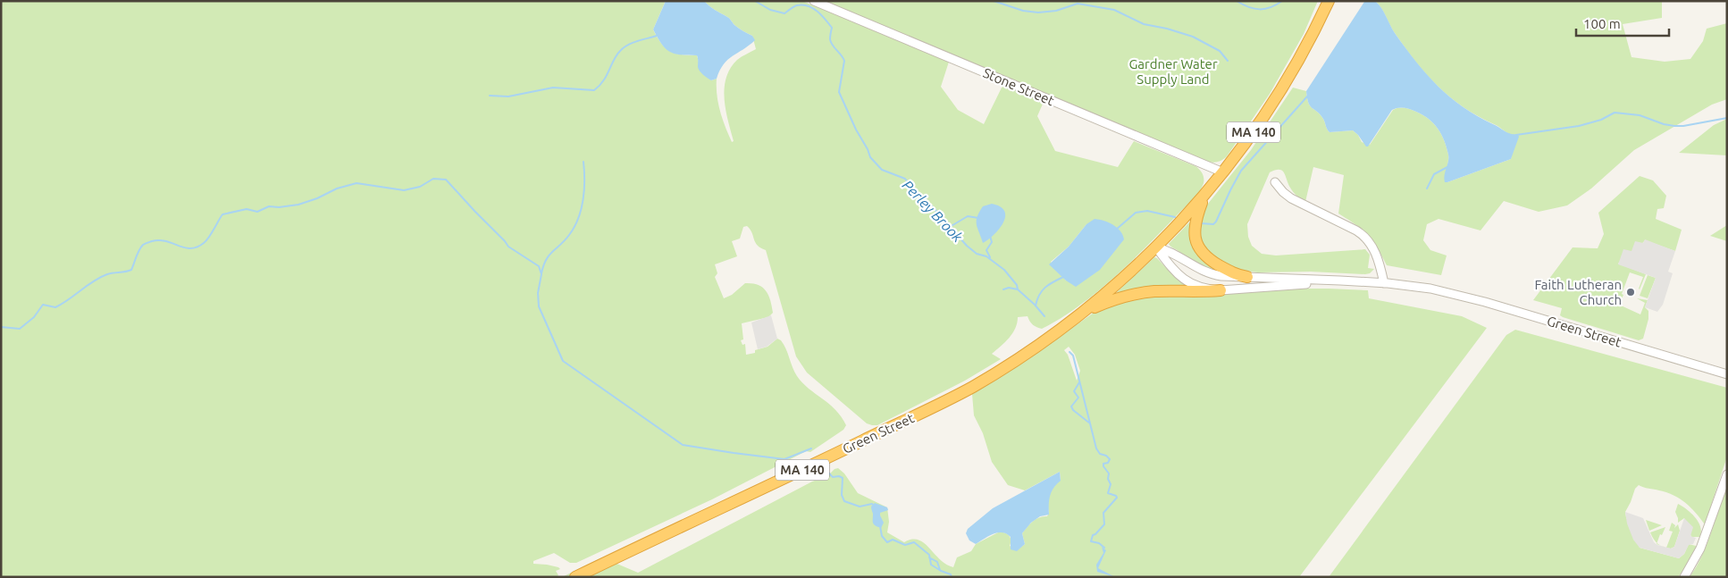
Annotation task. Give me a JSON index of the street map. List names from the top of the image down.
{
  "streets": {
    "highway": ["MA 140", "Green Street"],
    "street": ["Stone Street"]
  },
  "crossings": [
    ["Stone Street", "MA 140"],
    ["MA 140", "Green Street"]
  ],
  "water": ["Perley Brook"],
  "parks": ["Gardner Water Supply Land"],
  "places": ["Faith Lutheran Church"],
  "scale_bar": "100 m"
}
